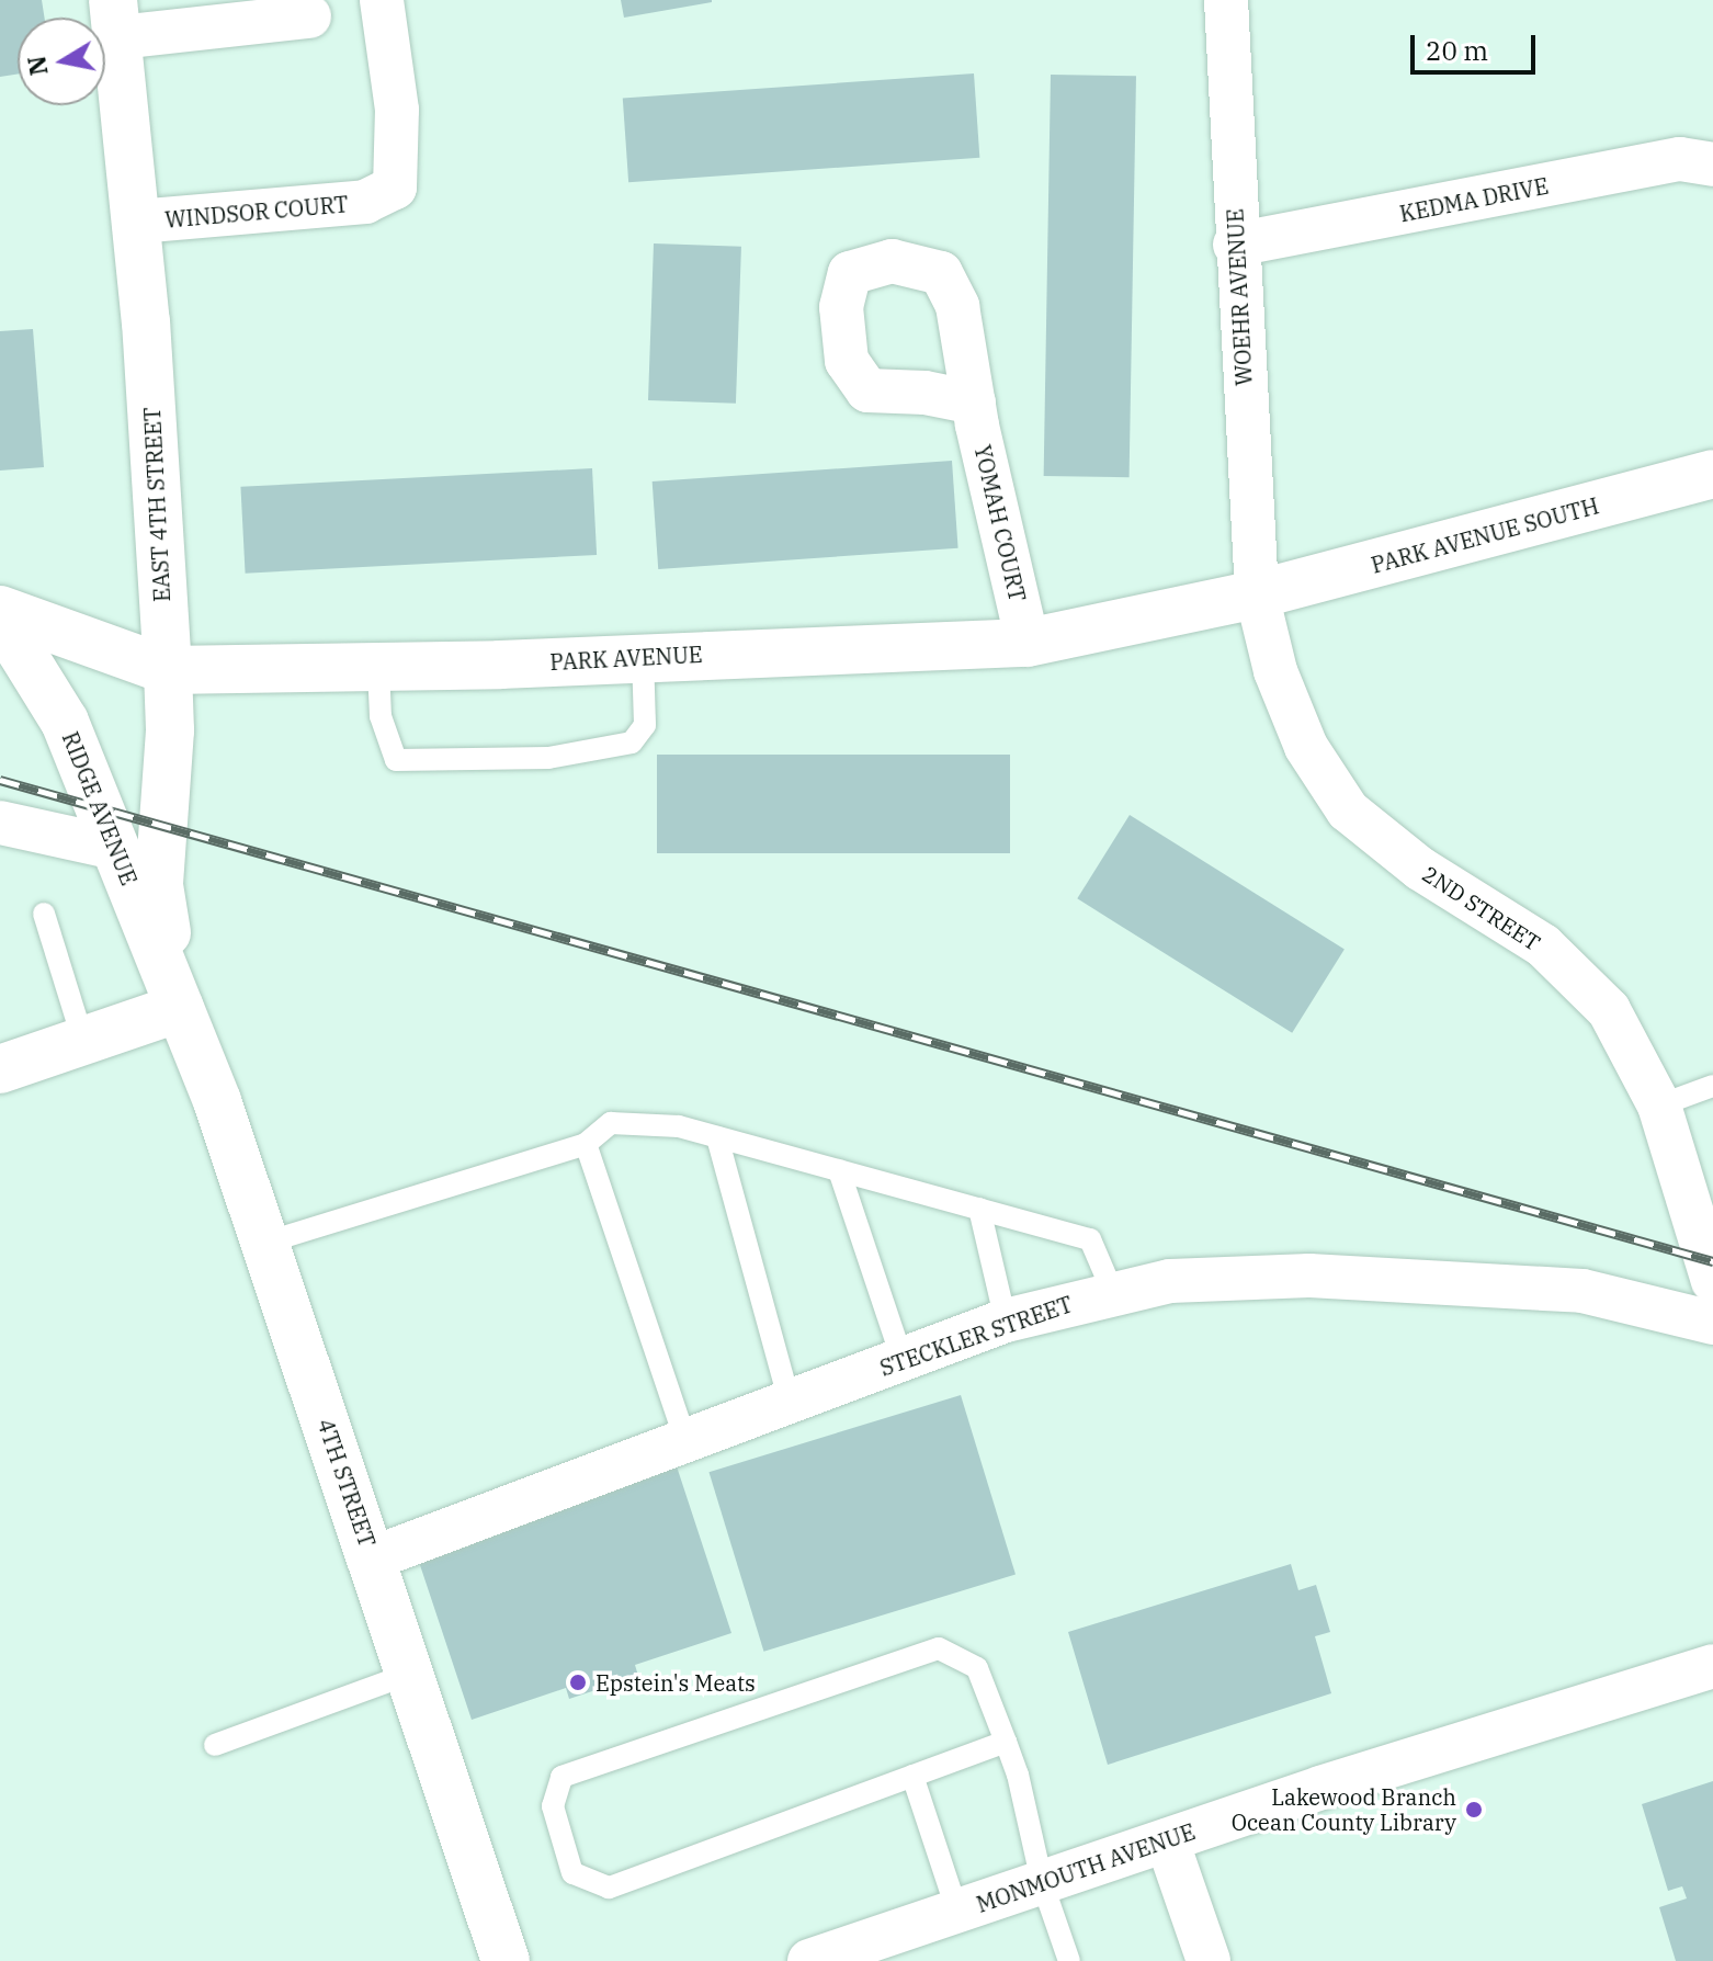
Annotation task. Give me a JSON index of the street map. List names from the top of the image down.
{
  "streets": {
    "street": [
      "KEDMA DRIVE",
      "WINDSOR COURT",
      "WOEHR AVENUE",
      "EAST 4TH STREET",
      "YOMAH COURT",
      "PARK AVENUE SOUTH",
      "PARK AVENUE",
      "RIDGE AVENUE",
      "2ND STREET",
      "STECKLER STREET",
      "4TH STREET",
      "MONMOUTH AVENUE"
    ]
  },
  "crossings": [
    ["KEDMA DRIVE", "WOEHR AVENUE"],
    ["WINDSOR COURT", "EAST 4TH STREET"],
    ["WOEHR AVENUE", "PARK AVENUE SOUTH"],
    ["WOEHR AVENUE", "PARK AVENUE"],
    ["WOEHR AVENUE", "2ND STREET"],
    ["EAST 4TH STREET", "PARK AVENUE"],
    ["EAST 4TH STREET", "RIDGE AVENUE"],
    ["EAST 4TH STREET", "4TH STREET"],
    ["YOMAH COURT", "PARK AVENUE"],
    ["PARK AVENUE SOUTH", "PARK AVENUE"],
    ["PARK AVENUE SOUTH", "2ND STREET"],
    ["PARK AVENUE", "2ND STREET"],
    ["RIDGE AVENUE", "4TH STREET"],
    ["STECKLER STREET", "4TH STREET"]
  ],
  "places": ["Epstein's Meats", "Lakewood Branch Ocean County Library"],
  "scale_bar": "20 m",
  "north": "left"
}
